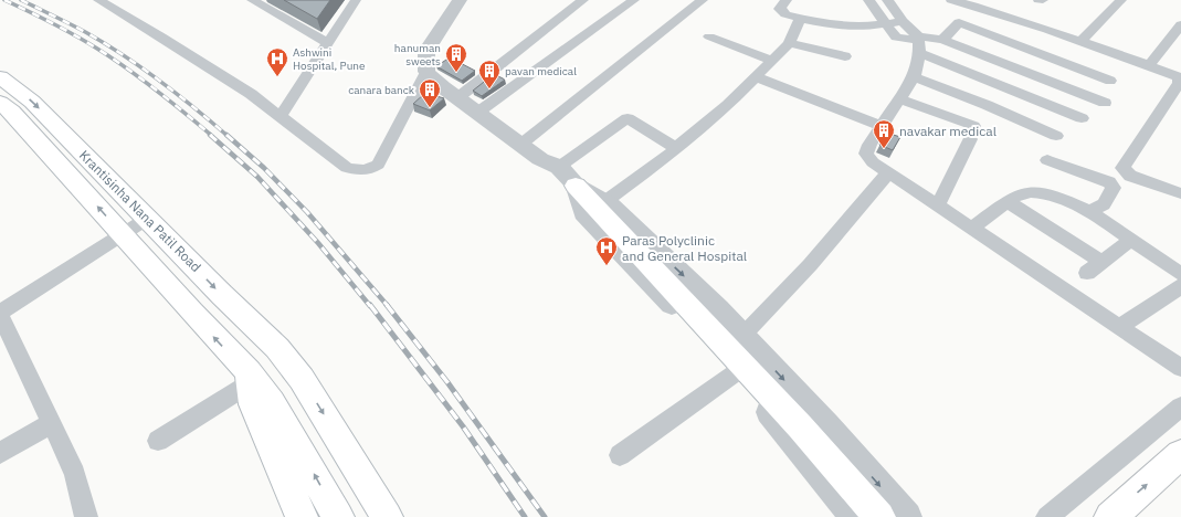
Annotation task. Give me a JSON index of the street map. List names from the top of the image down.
{
  "streets": {
    "main road": ["Krantisinha Nana Patil Road"]
  },
  "places": {
    "building": [
      "hanuman sweets",
      "pavan medical",
      "canara banck",
      "navakar medical"
    ],
    "hospital": ["Ashwini Hospital, Pune", "Paras Polyclinic and General Hospital"]
  }
}
